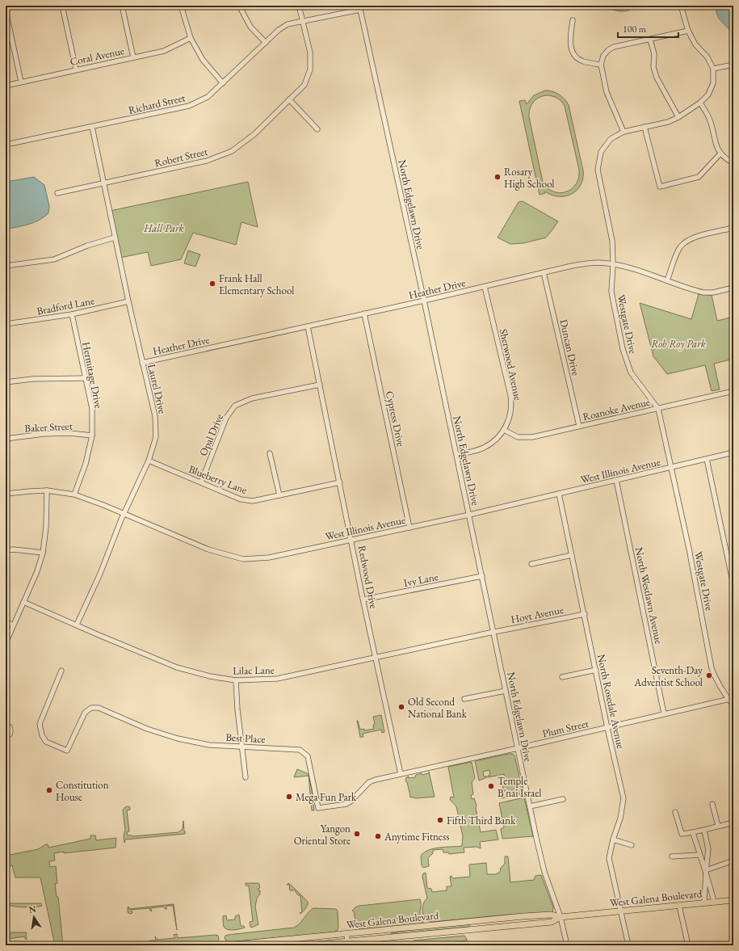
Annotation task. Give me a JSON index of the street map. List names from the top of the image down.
{
  "streets": {
    "main road": ["West Galena Boulevard"],
    "street": [
      "Coral Avenue",
      "Richard Street",
      "Robert Street",
      "North Edgelawn Drive",
      "Heather Drive",
      "Bradford Lane",
      "Westgate Drive",
      "Duncan Drive",
      "Sherwood Avenue",
      "Hermitage Drive",
      "Laurel Drive",
      "Roanoke Avenue",
      "Cypress Drive",
      "Baker Street",
      "Opal Drive",
      "West Illinois Avenue",
      "Blueberry Lane",
      "Redwood Drive",
      "Ivy Lane",
      "North Westlawn Avenue",
      "Hoyt Avenue",
      "Lilac Lane",
      "North Rosedale Avenue",
      "Plum Street",
      "Best Place"
    ]
  },
  "crossings": [
    ["Richard Street", "North Edgelawn Drive"],
    ["Richard Street", "Laurel Drive"],
    ["Robert Street", "Laurel Drive"],
    ["North Edgelawn Drive", "Heather Drive"],
    ["North Edgelawn Drive", "Sherwood Avenue"],
    ["North Edgelawn Drive", "West Illinois Avenue"],
    ["North Edgelawn Drive", "Ivy Lane"],
    ["North Edgelawn Drive", "Hoyt Avenue"],
    ["North Edgelawn Drive", "Lilac Lane"],
    ["North Edgelawn Drive", "Plum Street"],
    ["North Edgelawn Drive", "West Galena Boulevard"],
    ["Heather Drive", "Westgate Drive"],
    ["Heather Drive", "Duncan Drive"],
    ["Heather Drive", "Sherwood Avenue"],
    ["Heather Drive", "Laurel Drive"],
    ["Heather Drive", "Cypress Drive"],
    ["Heather Drive", "Redwood Drive"],
    ["Bradford Lane", "Hermitage Drive"],
    ["Bradford Lane", "Laurel Drive"],
    ["Westgate Drive", "Roanoke Avenue"],
    ["Westgate Drive", "West Illinois Avenue"],
    ["Westgate Drive", "Plum Street"],
    ["Duncan Drive", "Roanoke Avenue"],
    ["Sherwood Avenue", "Roanoke Avenue"],
    ["Hermitage Drive", "Baker Street"],
    ["Hermitage Drive", "West Illinois Avenue"],
    ["Laurel Drive", "West Illinois Avenue"],
    ["Laurel Drive", "Blueberry Lane"],
    ["Laurel Drive", "Lilac Lane"],
    ["Cypress Drive", "West Illinois Avenue"],
    ["Opal Drive", "Blueberry Lane"],
    ["Opal Drive", "Redwood Drive"],
    ["West Illinois Avenue", "Redwood Drive"],
    ["West Illinois Avenue", "North Westlawn Avenue"],
    ["West Illinois Avenue", "North Rosedale Avenue"],
    ["Blueberry Lane", "Redwood Drive"],
    ["Redwood Drive", "Ivy Lane"],
    ["Redwood Drive", "Lilac Lane"],
    ["Redwood Drive", "Plum Street"],
    ["Redwood Drive", "Best Place"],
    ["North Westlawn Avenue", "Plum Street"],
    ["Hoyt Avenue", "Lilac Lane"],
    ["Hoyt Avenue", "North Rosedale Avenue"],
    ["North Rosedale Avenue", "Plum Street"],
    ["North Rosedale Avenue", "West Galena Boulevard"],
    ["Plum Street", "Best Place"]
  ],
  "parks": ["Hall Park", "Rob Roy Park"],
  "places": [
    "Rosary High School",
    "Frank Hall Elementary School",
    "Seventh-Day Adventist School",
    "Old Second National Bank",
    "Temple B'nai Israel",
    "Constitution House",
    "Mega Fun Park",
    "Fifth Third Bank",
    "Yangon Oriental Store",
    "Anytime Fitness"
  ],
  "scale_bar": "100 m",
  "north": "top"
}
